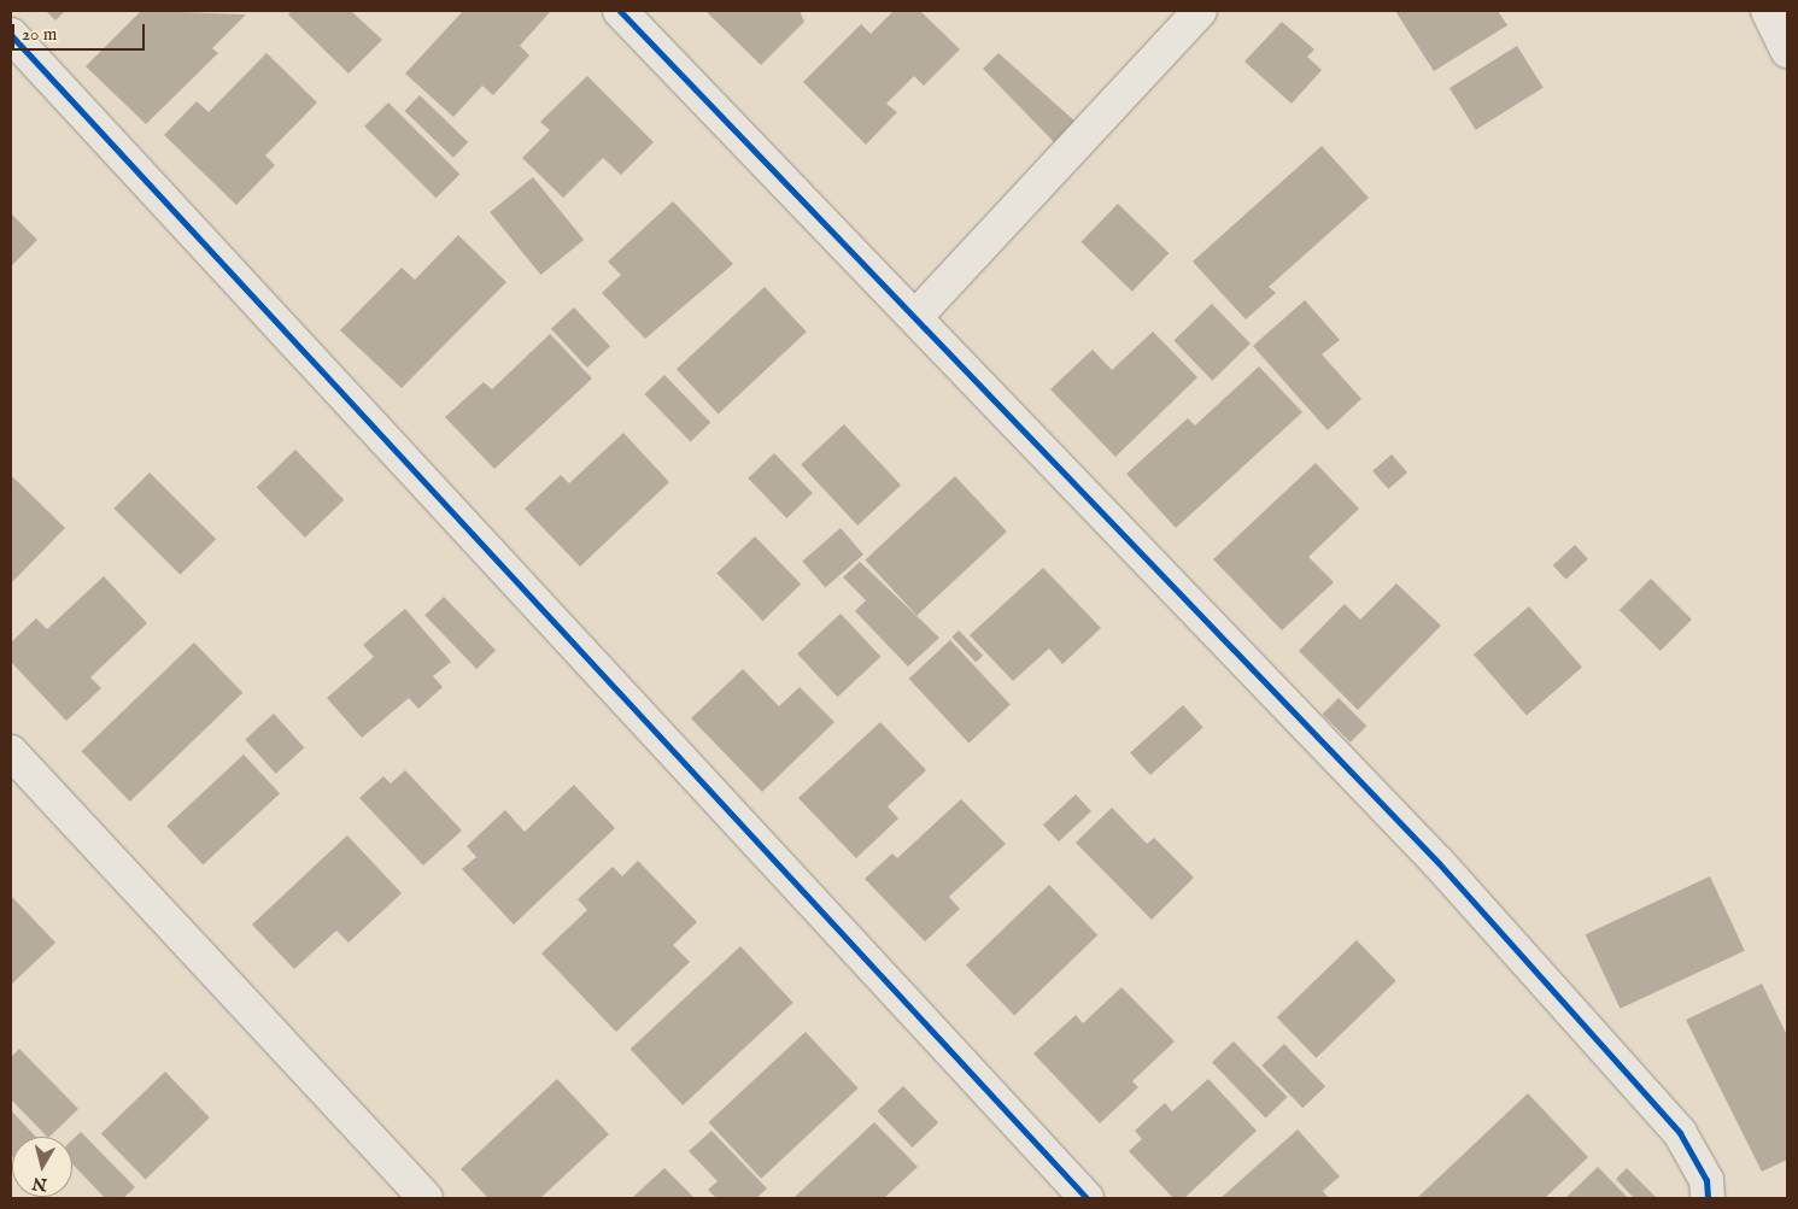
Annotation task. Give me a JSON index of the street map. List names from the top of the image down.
{
  "scale_bar": "20 m",
  "north": "bottom"
}
